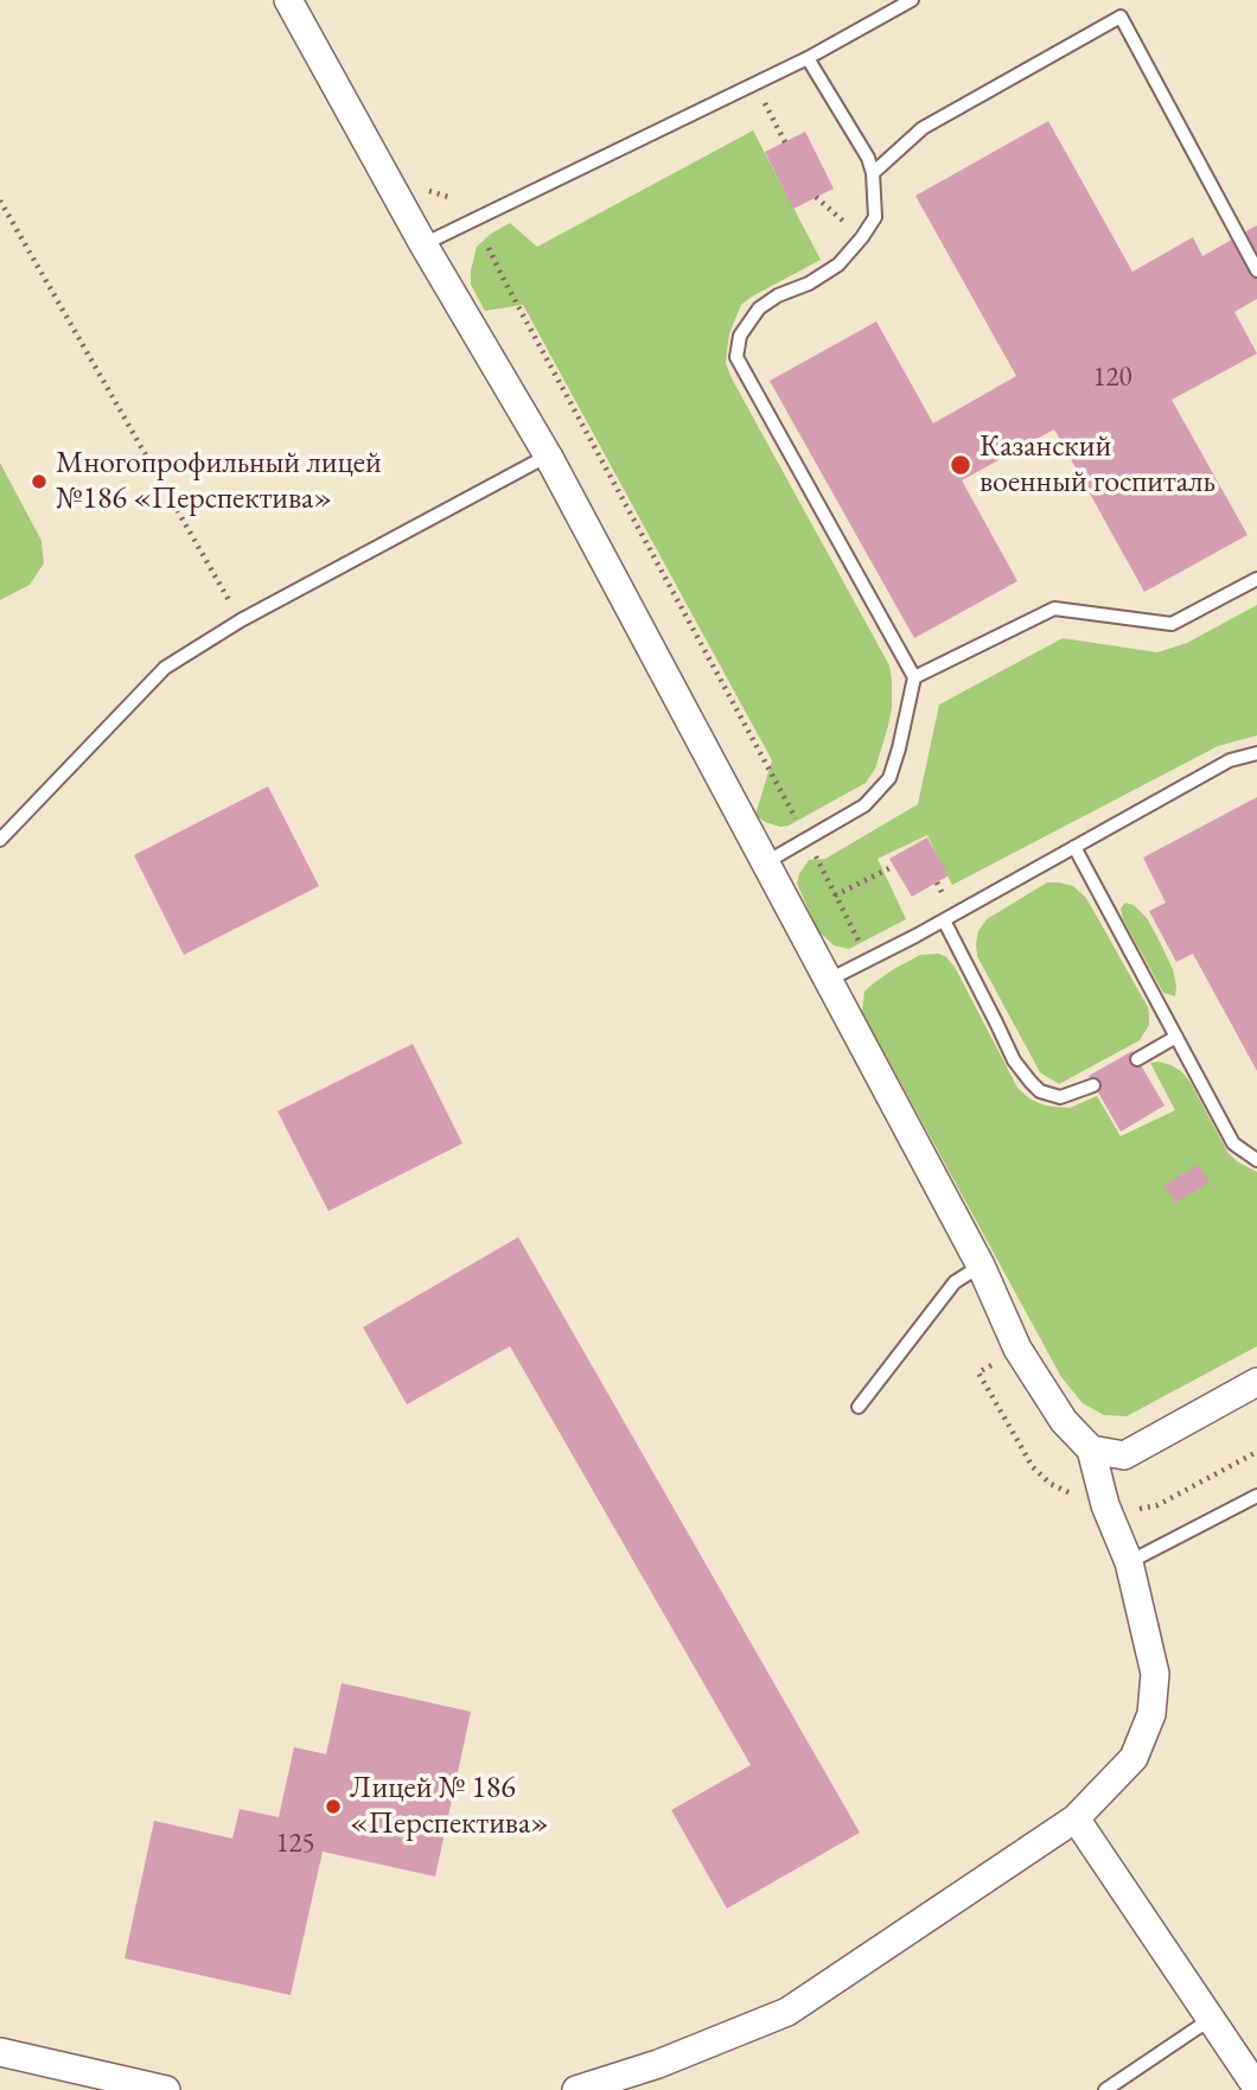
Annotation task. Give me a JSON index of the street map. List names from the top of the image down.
{
  "places": ["Казанский военный госпиталь", "Многопрофильный лицей №186 «Перспектива»", "Лицей № 186 «Перспектива»"],
  "house_numbers": ["120", "125"]
}
